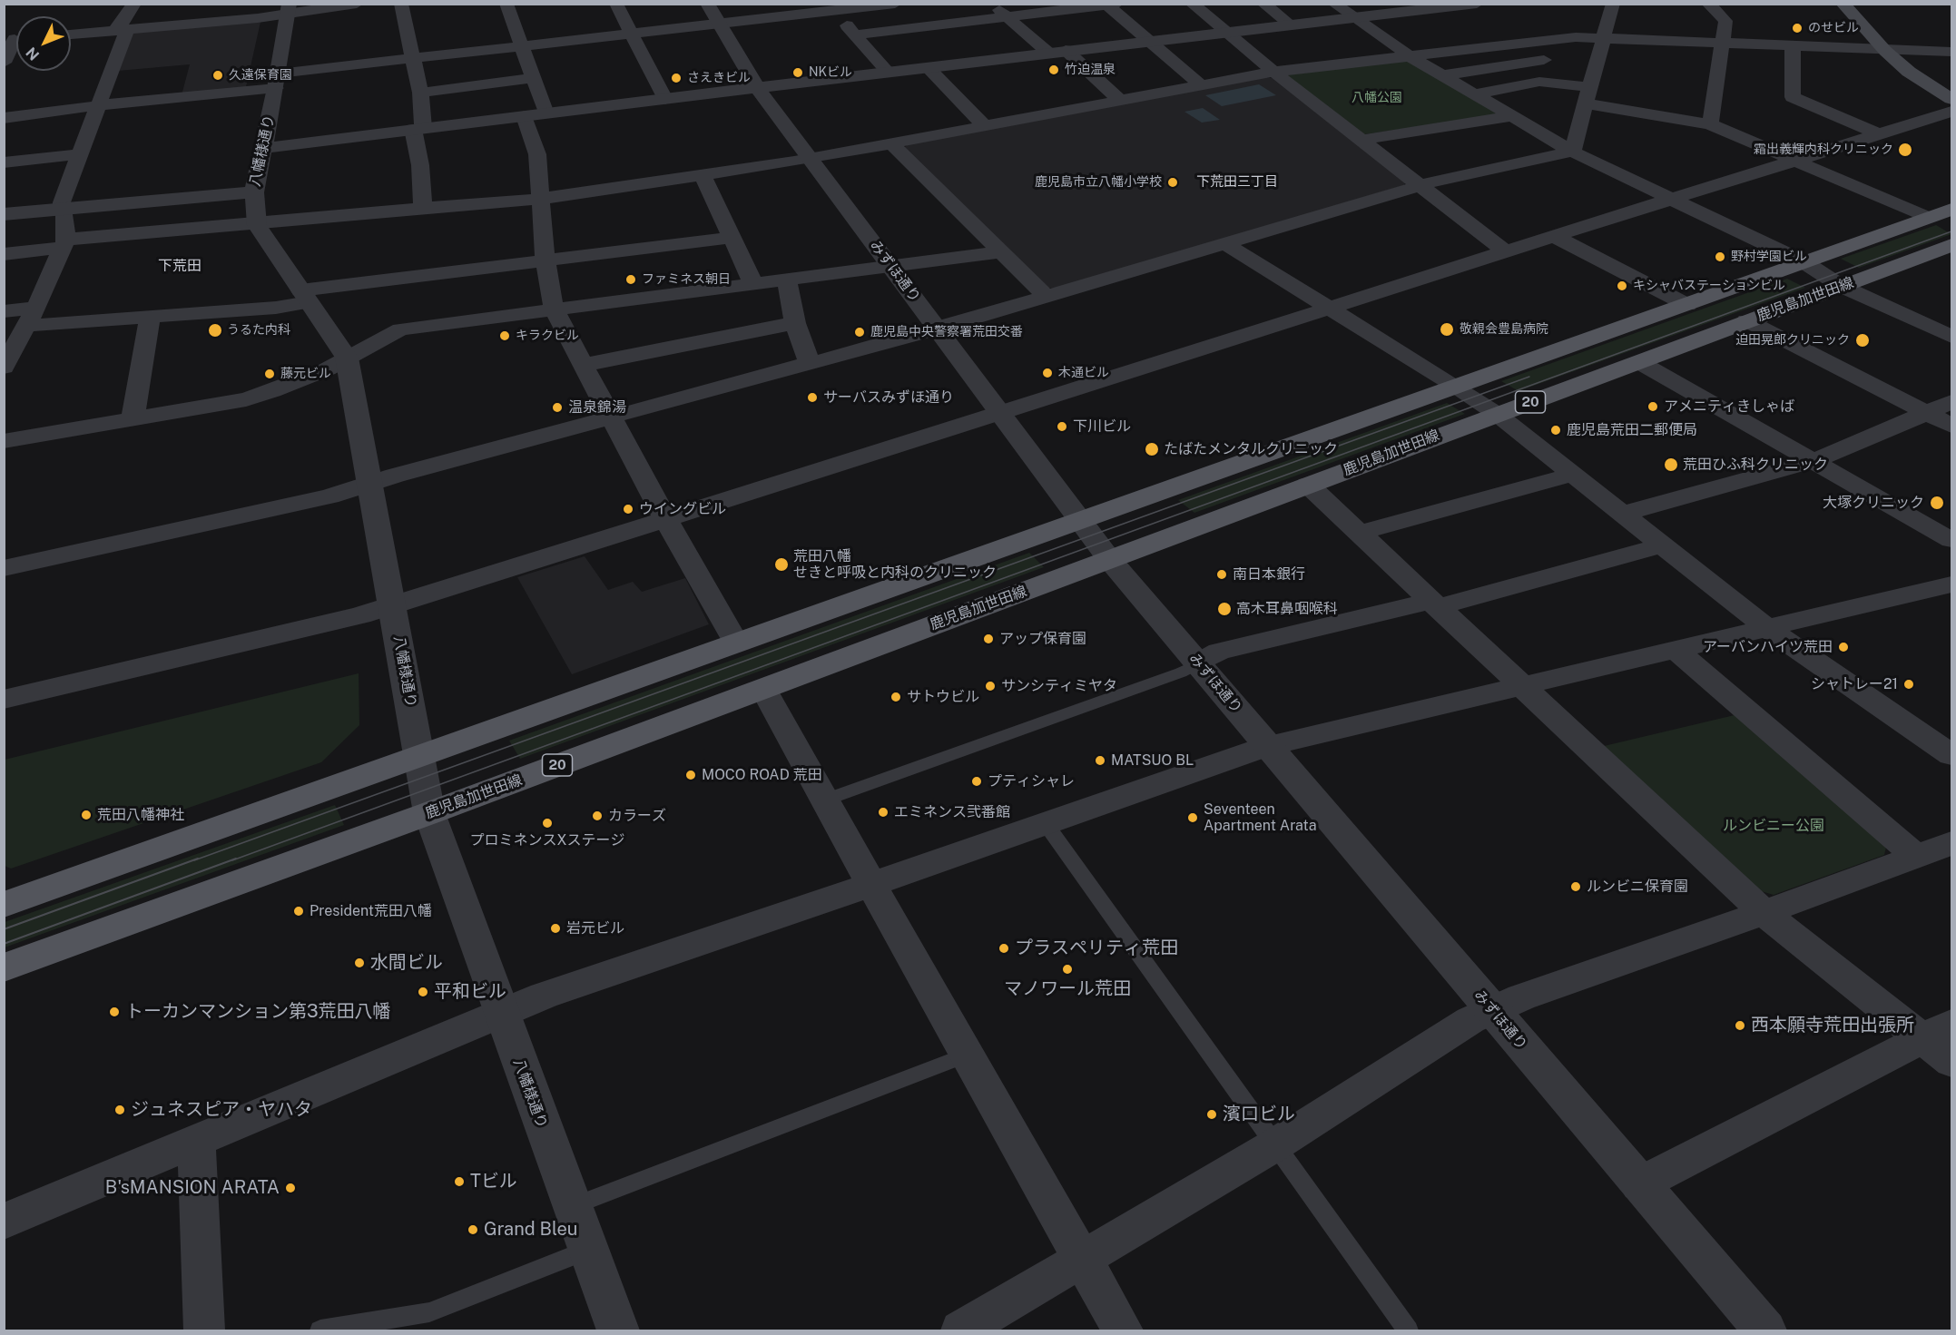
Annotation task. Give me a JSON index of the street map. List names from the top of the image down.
{
  "streets": {
    "main road": ["鹿児島加世田線", "20"],
    "street": ["八幡様通り", "みずほ通り"]
  },
  "crossings": [
    ["八幡様通り", "鹿児島加世田線"],
    ["みずほ通り", "鹿児島加世田線"]
  ],
  "districts": ["下荒田三丁目", "下荒田"],
  "parks": ["八幡公園", "ルンビニー公園"],
  "places": [
    "のせビル",
    "竹迫温泉",
    "NKビル",
    "久遠保育園",
    "さえきビル",
    "霜出義輝内科クリニック",
    "鹿児島市立八幡小学校",
    "野村学園ビル",
    "ファミネス朝日",
    "キシャバステーションビル",
    "敬親会豊島病院",
    "うるた内科",
    "鹿児島中央警察署荒田交番",
    "キラクビル",
    "迫田晃郎クリニック",
    "木通ビル",
    "藤元ビル",
    "サーバスみずほ通り",
    "アメニティきしゃば",
    "温泉錦湯",
    "下川ビル",
    "鹿児島荒田二郵便局",
    "たばたメンタルクリニック",
    "荒田ひふ科クリニック",
    "大塚クリニック",
    "ウイングビル",
    "荒田八幡 せきと呼吸と内科のクリニック",
    "南日本銀行",
    "高木耳鼻咽喉科",
    "アップ保育園",
    "アーバンハイツ荒田",
    "シャトレー21",
    "サンシティミヤタ",
    "サトウビル",
    "MATSUO BL",
    "MOCO ROAD 荒田",
    "プティシャレ",
    "エミネンス弐番館",
    "荒田八幡神社",
    "カラーズ",
    "Seventeen Apartment Arata",
    "プロミネンスXステージ",
    "ルンビニ保育園",
    "President荒田八幡",
    "岩元ビル",
    "プラスペリティ荒田",
    "水間ビル",
    "マノワール荒田",
    "平和ビル",
    "トーカンマンション第3荒田八幡",
    "西本願寺荒田出張所",
    "ジュネスピア・ヤハタ",
    "濱口ビル",
    "Tビル",
    "B'sMANSION ARATA",
    "Grand Bleu"
  ],
  "north": "bottom left"
}
